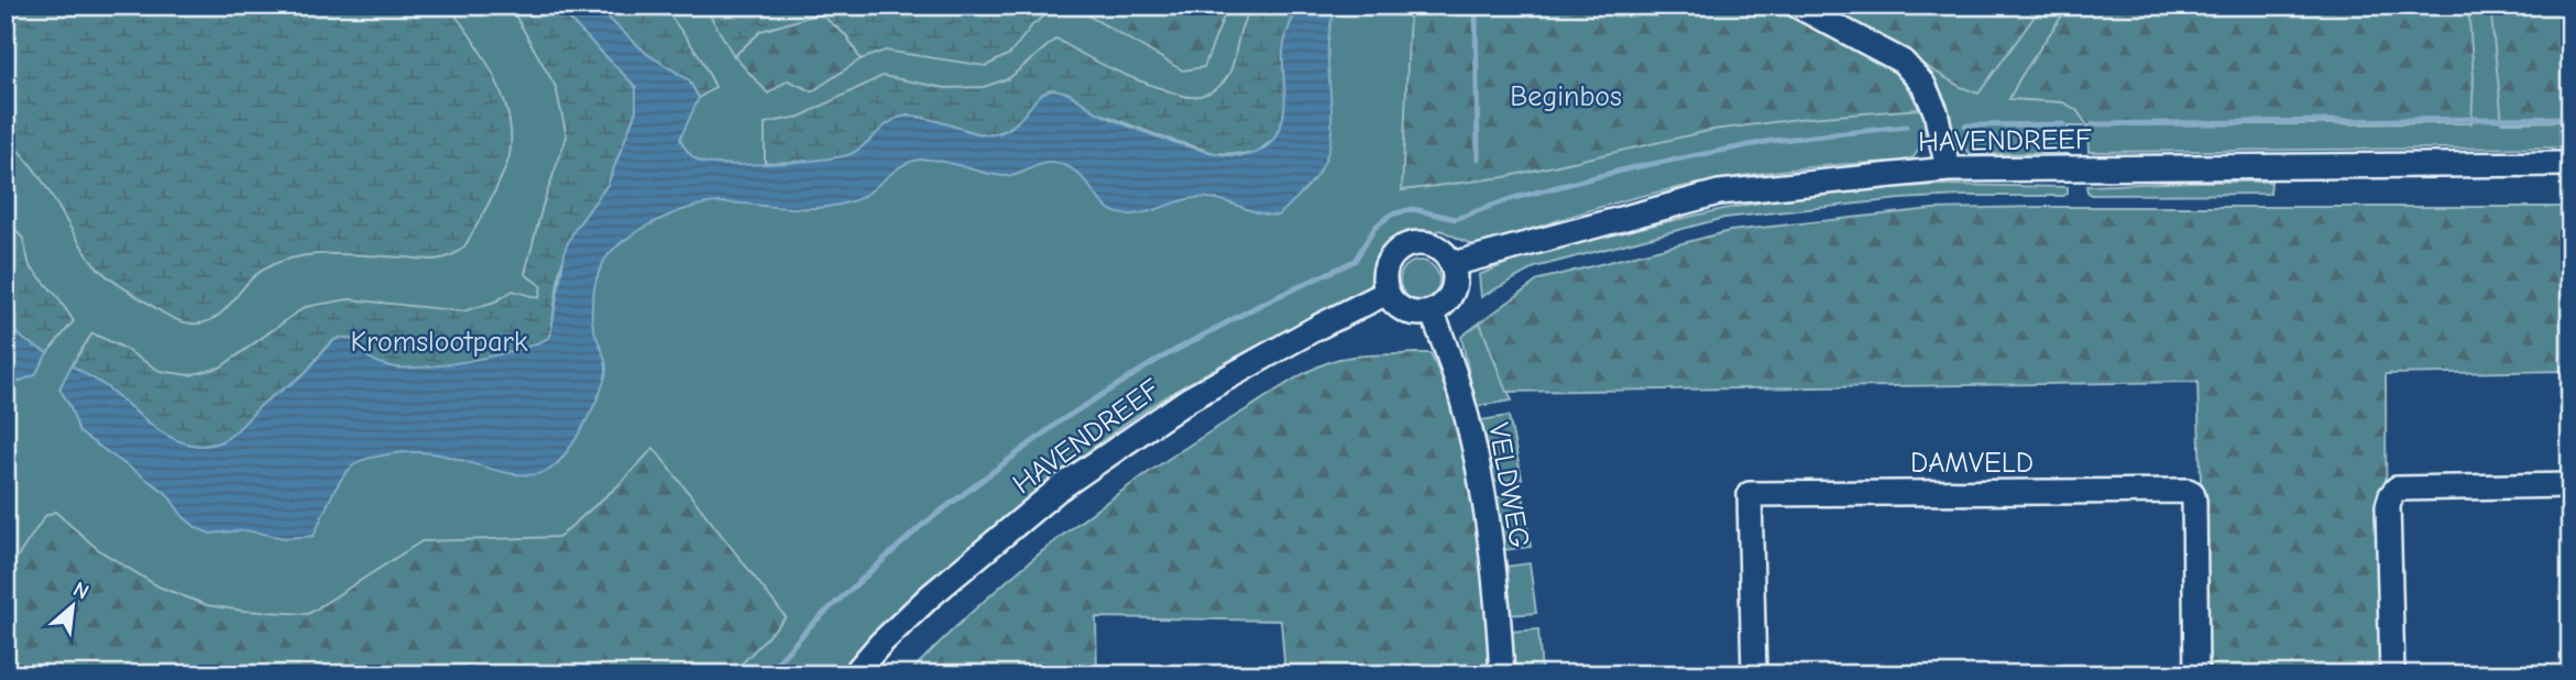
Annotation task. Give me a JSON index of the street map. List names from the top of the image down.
{
  "streets": {
    "street": ["HAVENDREEF", "DAMVELD", "VELDWEG"]
  },
  "crossings": [
    ["HAVENDREEF", "VELDWEG"]
  ],
  "parks": ["Beginbos", "Kromslootpark"],
  "north": "top right"
}
